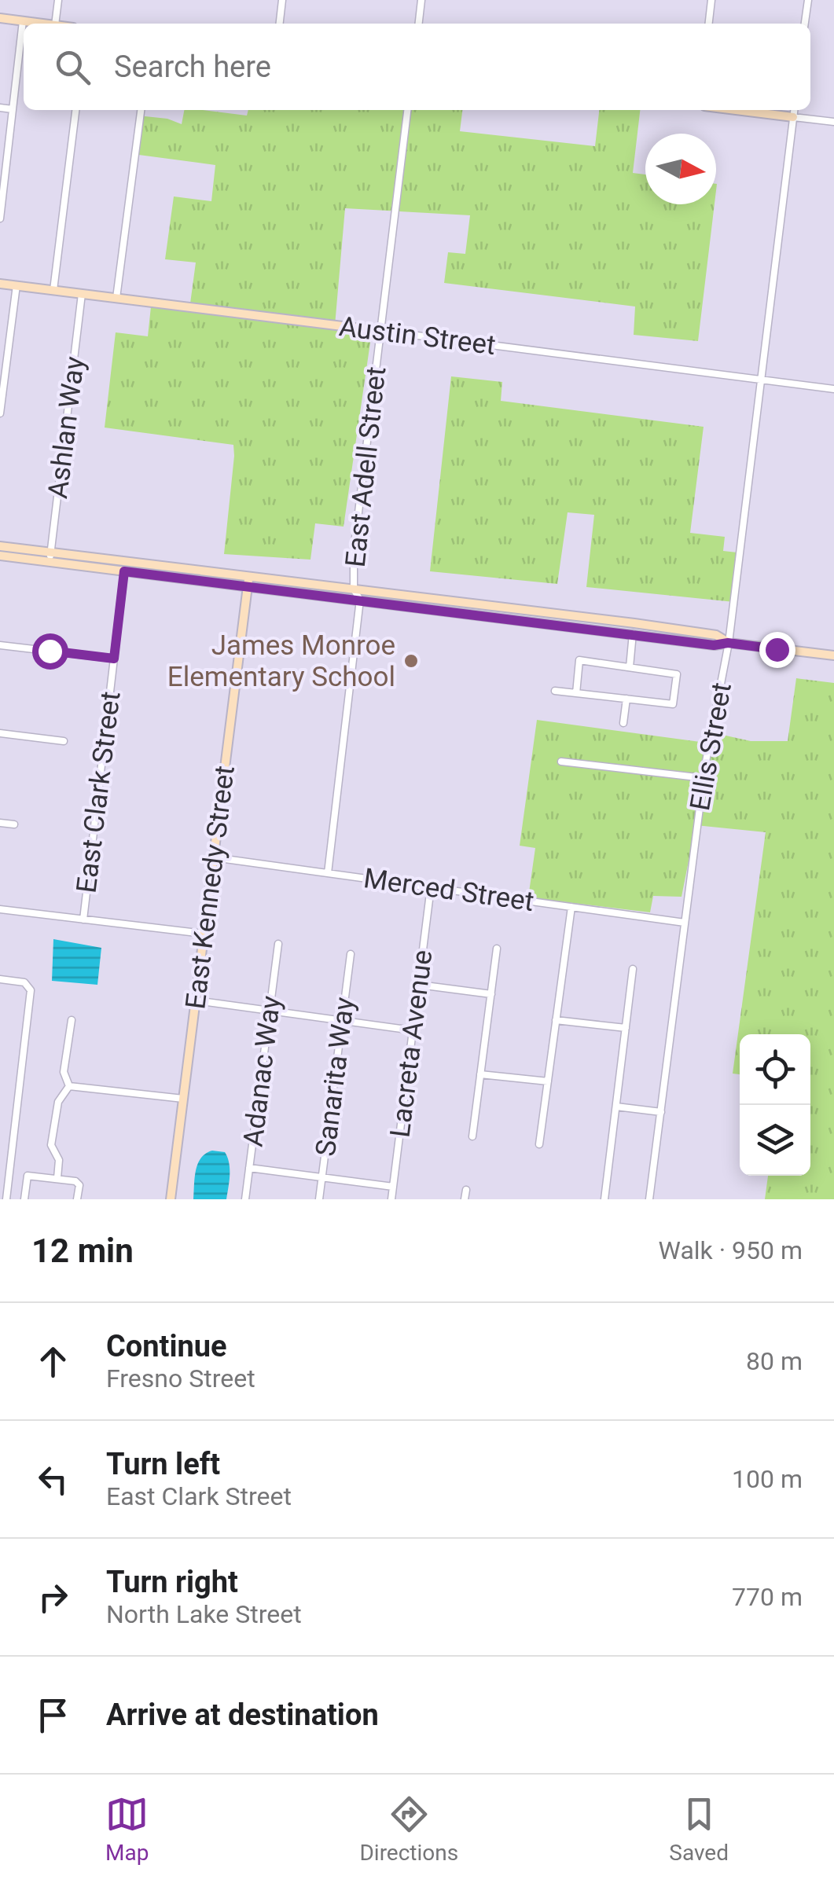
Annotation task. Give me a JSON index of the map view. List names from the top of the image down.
{
  "streets": {
    "street": [
      "Austin Street",
      "Ashlan Way",
      "East Adell Street",
      "Ellis Street",
      "East Clark Street",
      "East Kennedy Street",
      "Merced Street",
      "Lacreta Avenue",
      "Adanac Way",
      "Sanarita Way"
    ]
  },
  "crossings": [
    ["Austin Street", "Ashlan Way"],
    ["Austin Street", "East Adell Street"],
    ["Austin Street", "Ellis Street"],
    ["East Adell Street", "Merced Street"],
    ["Ellis Street", "Merced Street"],
    ["East Kennedy Street", "Merced Street"],
    ["Merced Street", "Lacreta Avenue"]
  ],
  "places": ["James Monroe Elementary School"],
  "north": "right",
  "page": {
    "search": "Search here",
    "heading": ["12 min", "Walk · 950 m"],
    "list": [
      ["Continue", "Fresno Street", "80 m"],
      ["Turn left", "East Clark Street", "100 m"],
      ["Turn right", "North Lake Street", "770 m"],
      "Arrive at destination"
    ],
    "nav": ["Map", "Directions", "Saved"]
  }
}
